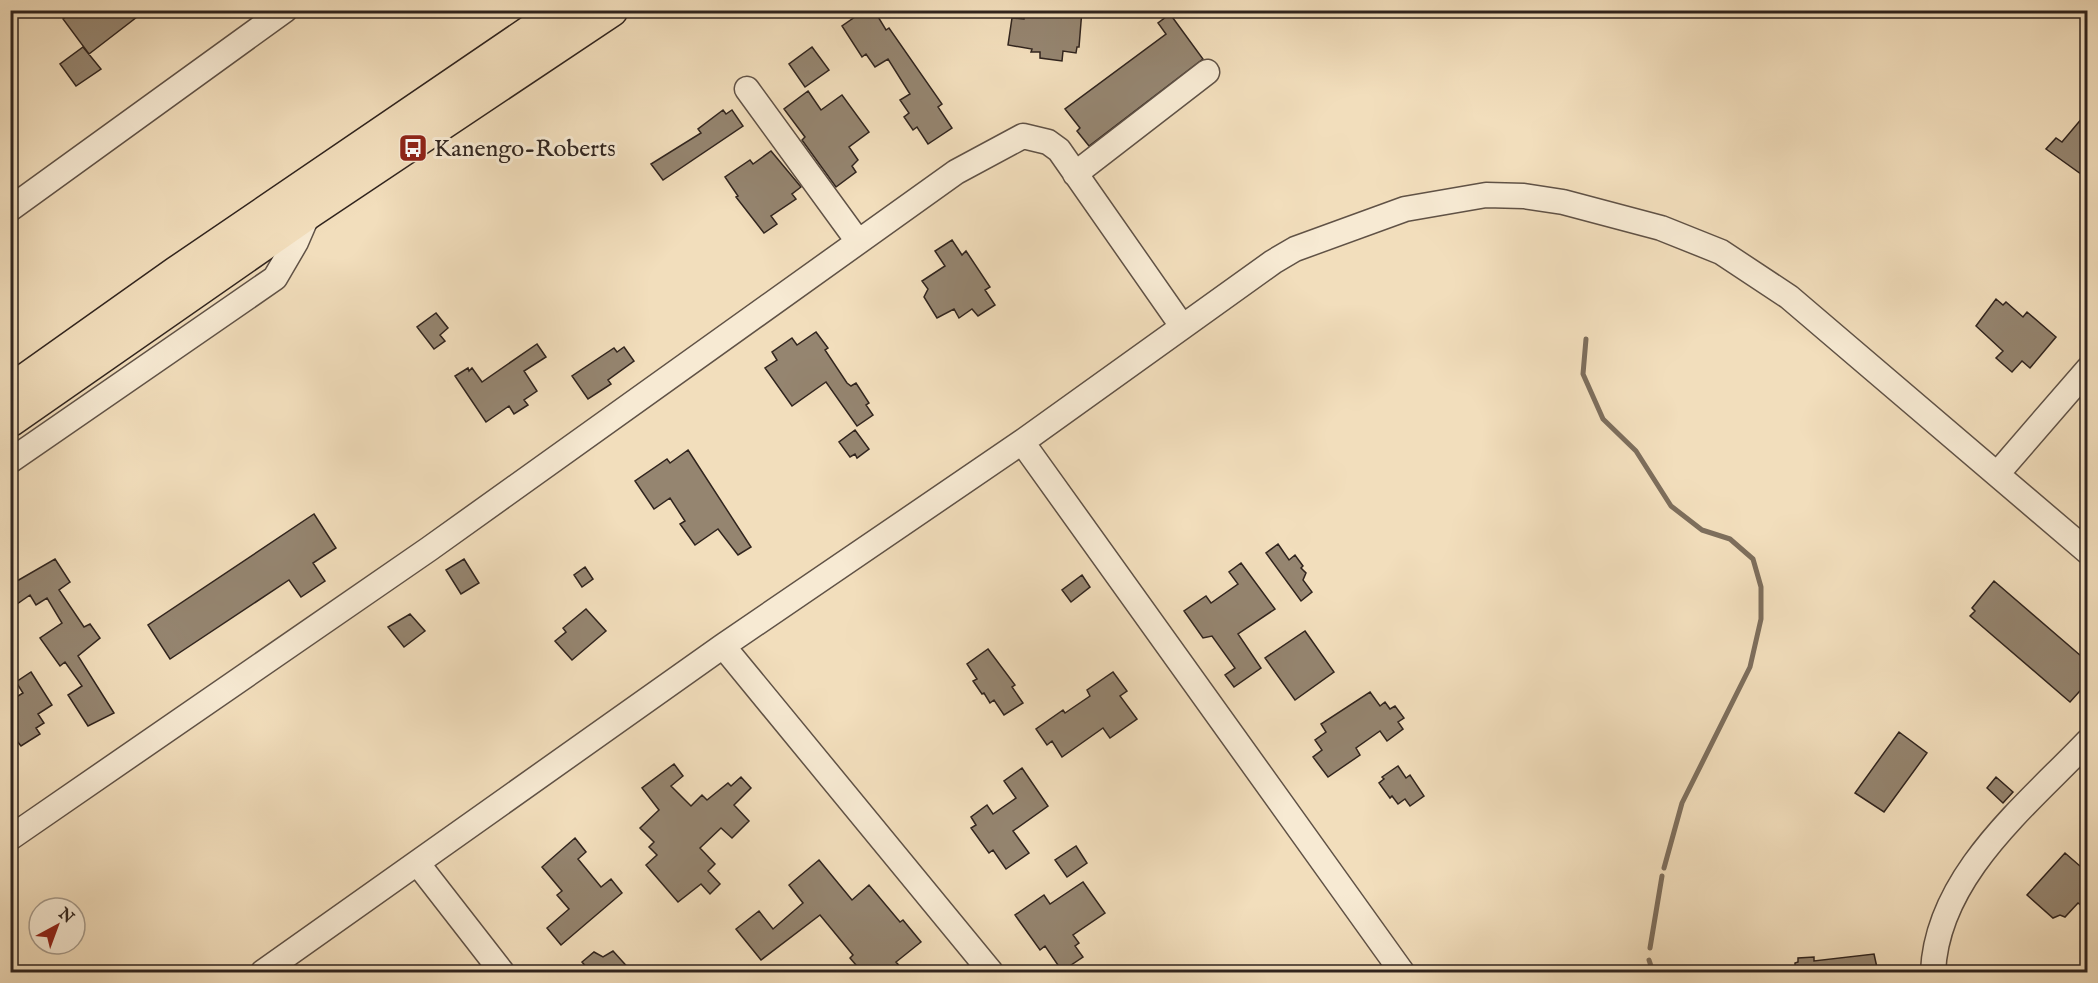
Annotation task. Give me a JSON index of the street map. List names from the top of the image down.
{
  "places": {
    "bus stop": ["Kanengo-Roberts"]
  },
  "north": "top right"
}
